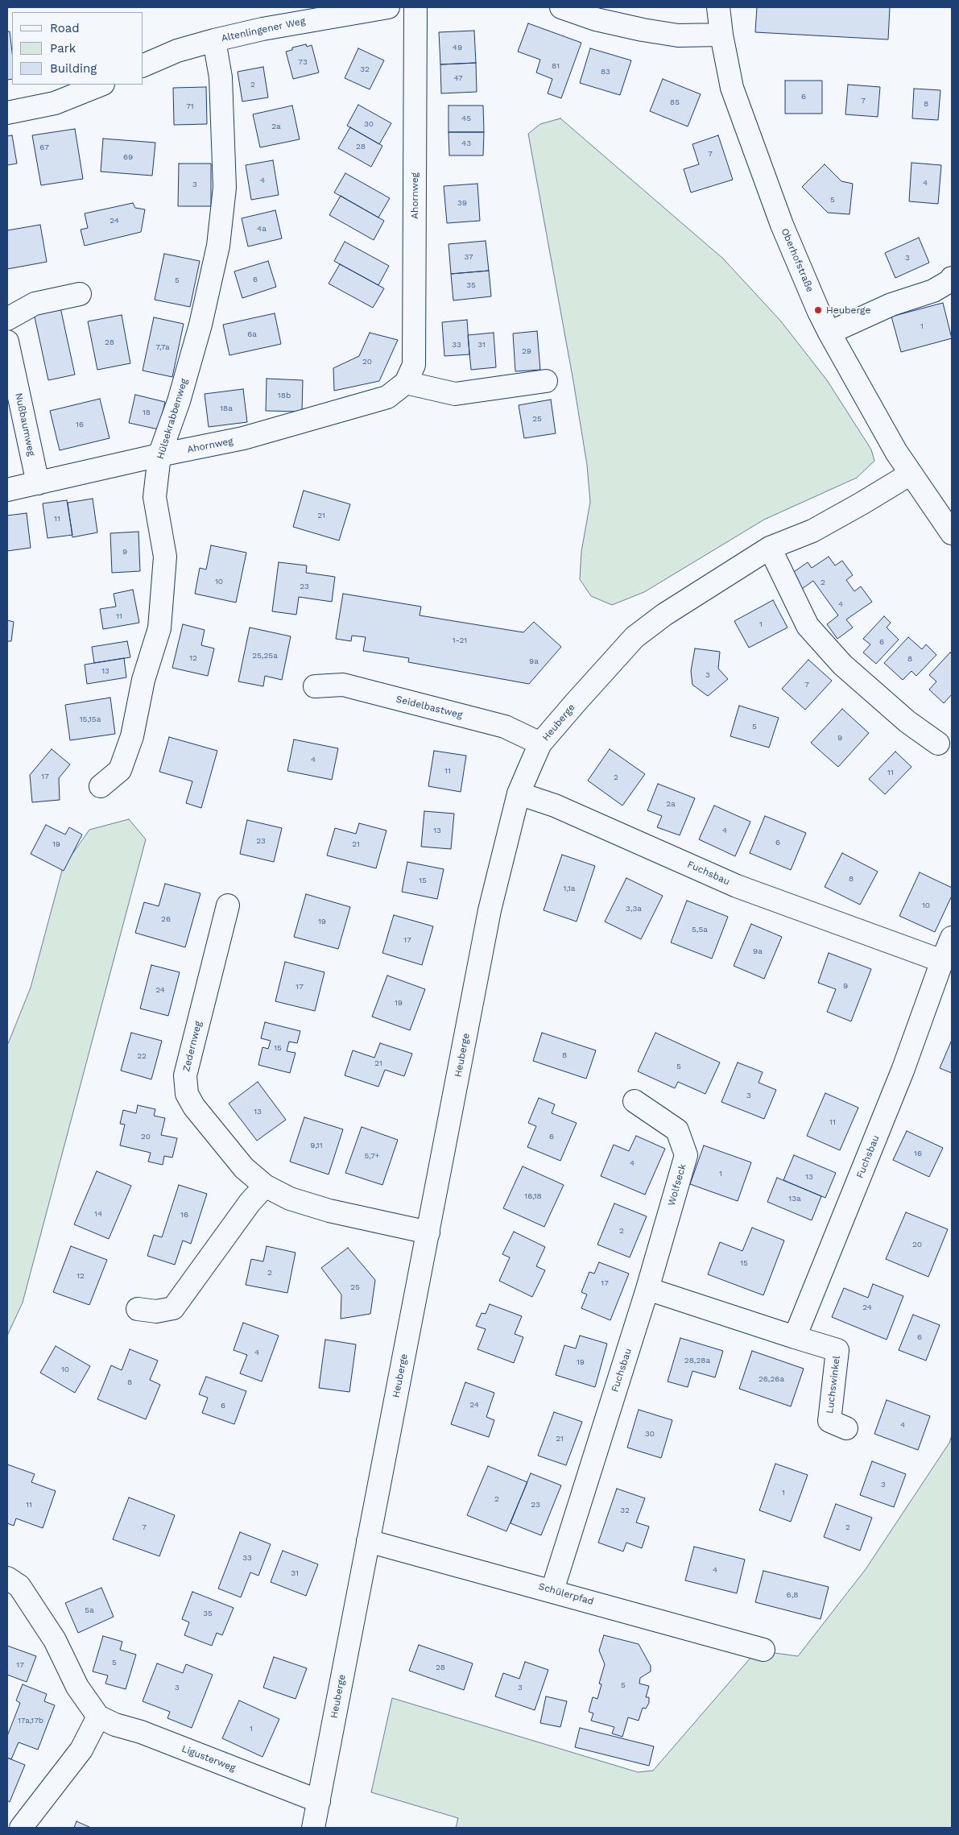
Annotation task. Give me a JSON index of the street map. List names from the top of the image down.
{
  "streets": {
    "street": [
      "Altenlingener Weg",
      "Ahornweg",
      "Oberhofstraße",
      "Hülsekrabbenweg",
      "Nußbaumweg",
      "Seidelbastweg",
      "Heuberge",
      "Fuchsbau",
      "Zedernweg",
      "Wolfseck",
      "Luchswinkel",
      "Schülerpfad",
      "Ligusterweg"
    ]
  },
  "crossings": [
    ["Altenlingener Weg", "Hülsekrabbenweg"],
    ["Ahornweg", "Hülsekrabbenweg"],
    ["Ahornweg", "Nußbaumweg"],
    ["Oberhofstraße", "Heuberge"],
    ["Seidelbastweg", "Heuberge"],
    ["Heuberge", "Fuchsbau"],
    ["Heuberge", "Zedernweg"],
    ["Heuberge", "Schülerpfad"],
    ["Heuberge", "Ligusterweg"],
    ["Fuchsbau", "Wolfseck"],
    ["Fuchsbau", "Luchswinkel"],
    ["Fuchsbau", "Schülerpfad"]
  ],
  "places": ["Heuberge"],
  "house_numbers": [
    "49",
    "73",
    "81",
    "32",
    "83",
    "47",
    "2",
    "6",
    "7",
    "85",
    "8",
    "71",
    "45",
    "30",
    "2a",
    "43",
    "28",
    "67",
    "7",
    "69",
    "4",
    "4",
    "3",
    "5",
    "39",
    "24",
    "4a",
    "37",
    "3",
    "6",
    "5",
    "35",
    "1",
    "6a",
    "28",
    "33",
    "31",
    "7,7a",
    "29",
    "20",
    "18b",
    "18a",
    "18",
    "25",
    "16",
    "21",
    "11",
    "9",
    "10",
    "2",
    "23",
    "4",
    "11",
    "1",
    "1-21",
    "6",
    "25,25a",
    "12",
    "8",
    "9a",
    "13",
    "3",
    "7",
    "15,15a",
    "5",
    "9",
    "4",
    "11",
    "11",
    "17",
    "2",
    "2a",
    "13",
    "4",
    "23",
    "6",
    "19",
    "21",
    "8",
    "15",
    "1,1a",
    "10",
    "3,3a",
    "26",
    "19",
    "5,5a",
    "17",
    "9a",
    "9",
    "17",
    "24",
    "19",
    "15",
    "8",
    "22",
    "21",
    "5",
    "3",
    "13",
    "11",
    "20",
    "6",
    "9,11",
    "16",
    "5,7+",
    "4",
    "1",
    "13",
    "16,18",
    "13a",
    "14",
    "16",
    "2",
    "20",
    "15",
    "2",
    "12",
    "17",
    "25",
    "24",
    "6",
    "4",
    "28,28a",
    "19",
    "10",
    "26,26a",
    "8",
    "24",
    "6",
    "4",
    "30",
    "21",
    "3",
    "1",
    "2",
    "11",
    "23",
    "32",
    "7",
    "2",
    "33",
    "4",
    "31",
    "6,8",
    "5a",
    "35",
    "5",
    "17",
    "28",
    "5",
    "3",
    "3",
    "17a,17b",
    "1"
  ],
  "legend": ["Road", "Park", "Building"]
}
